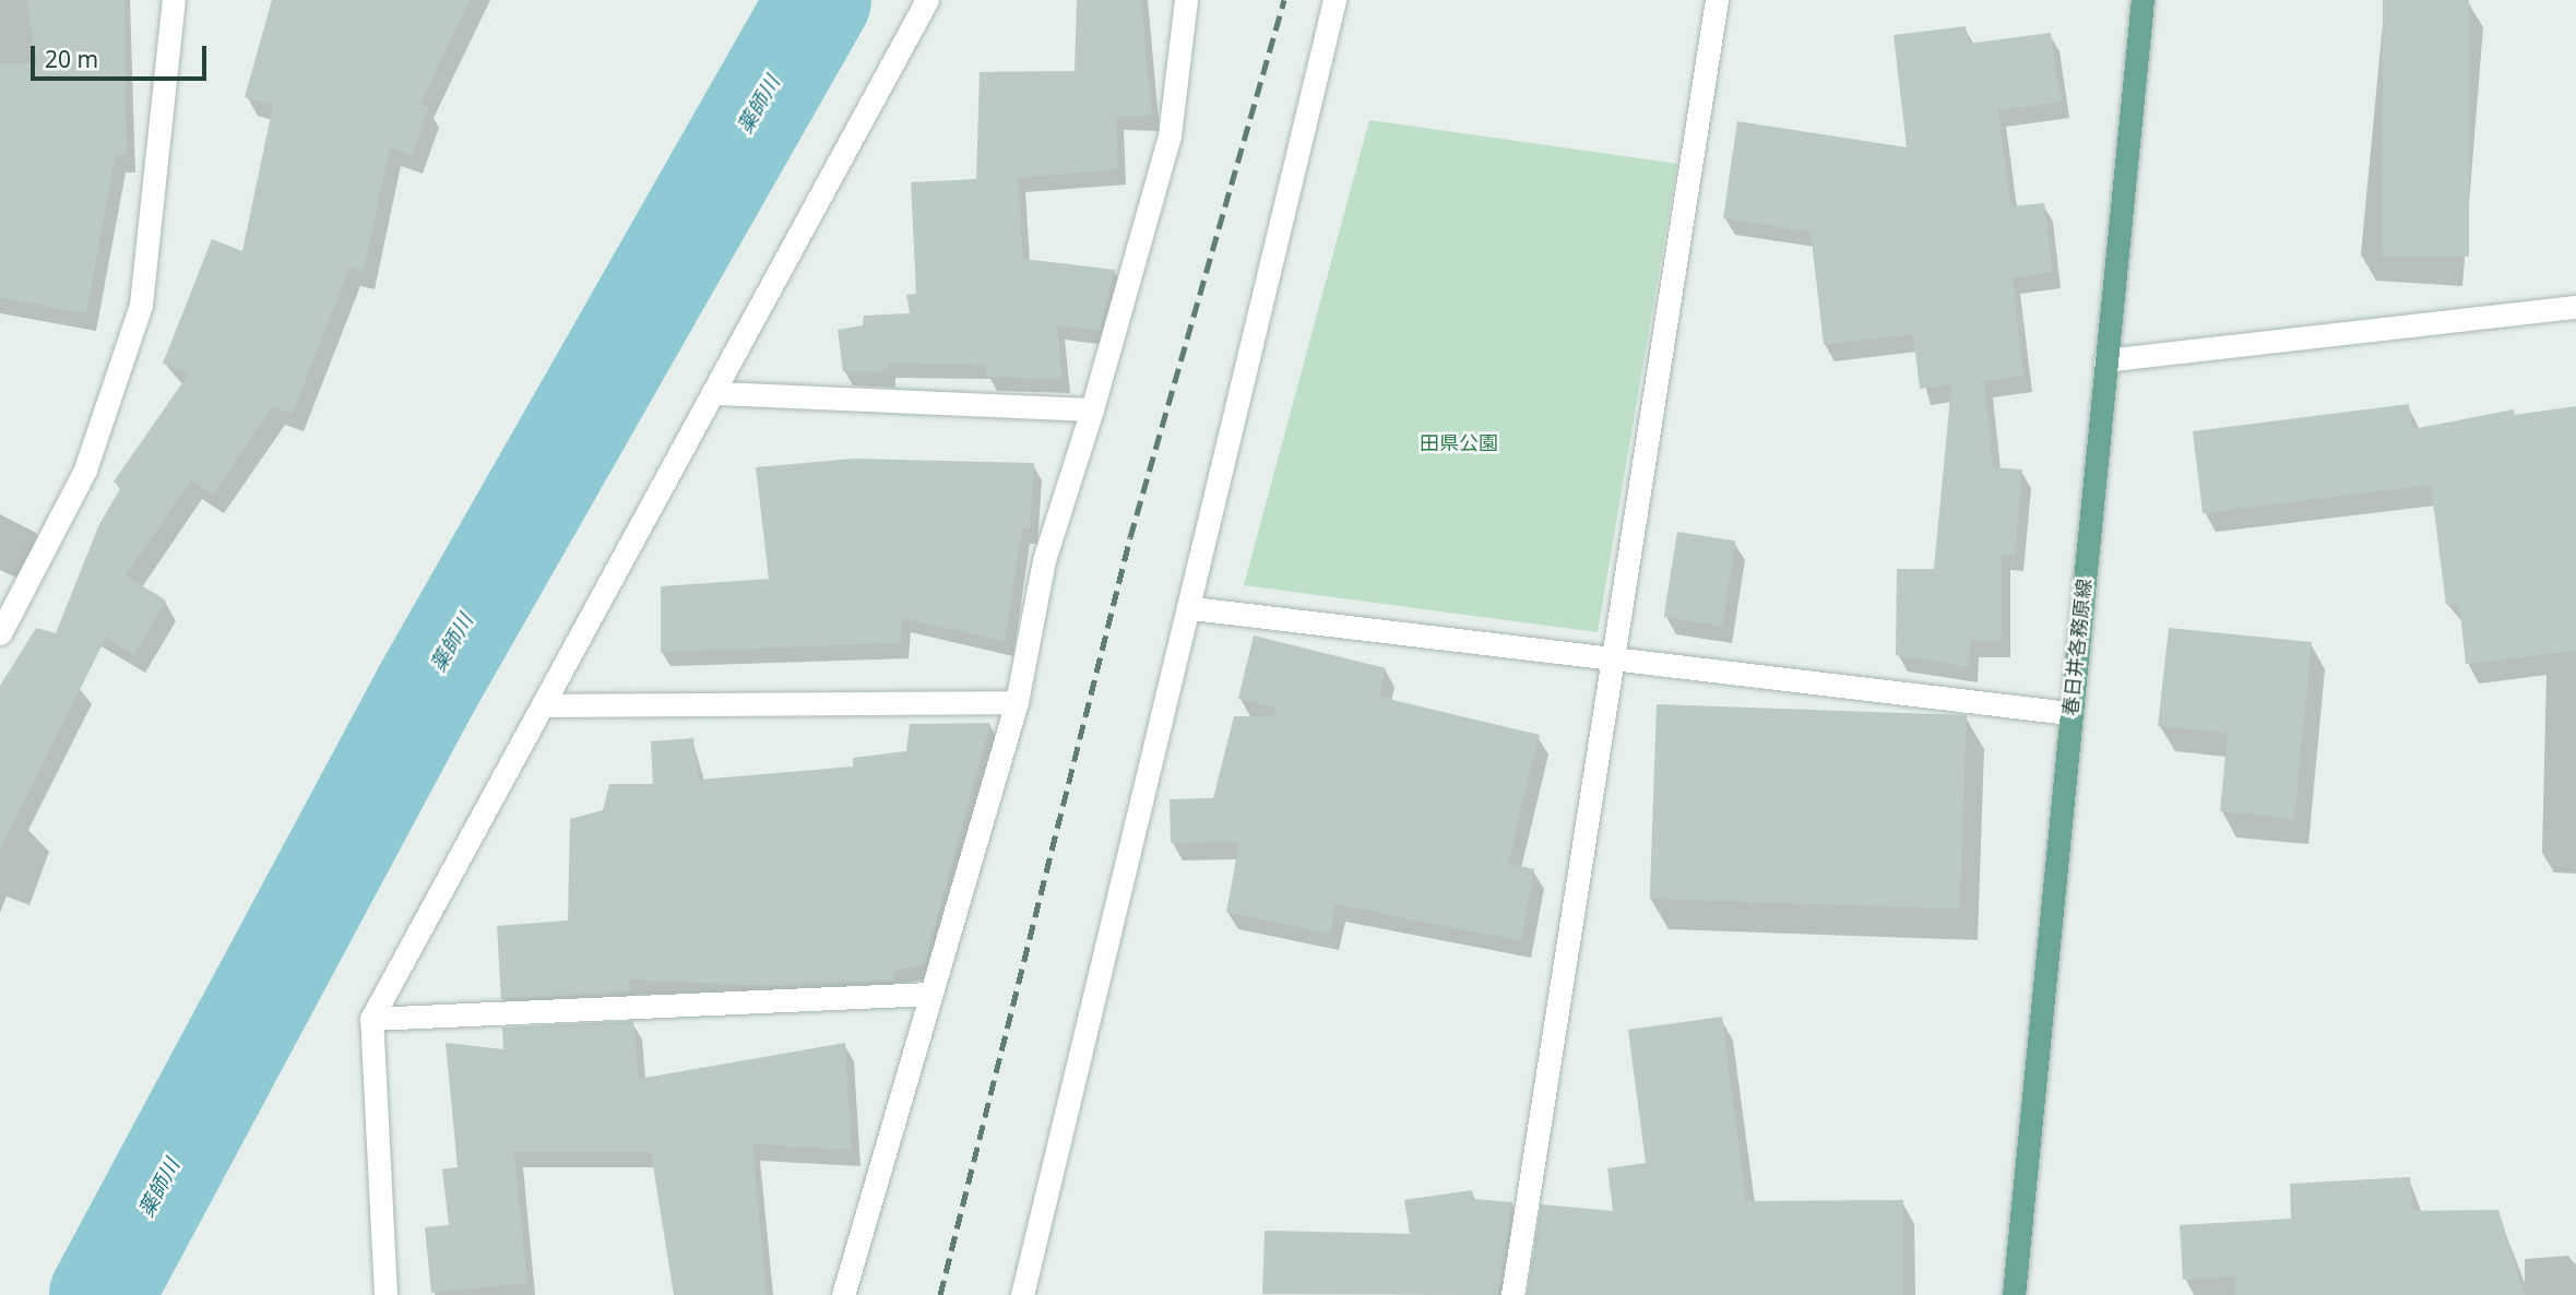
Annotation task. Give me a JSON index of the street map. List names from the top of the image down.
{
  "streets": {
    "main road": ["春日井各務原線"]
  },
  "water": ["薬師川"],
  "parks": ["田県公園"],
  "scale_bar": "20 m"
}
